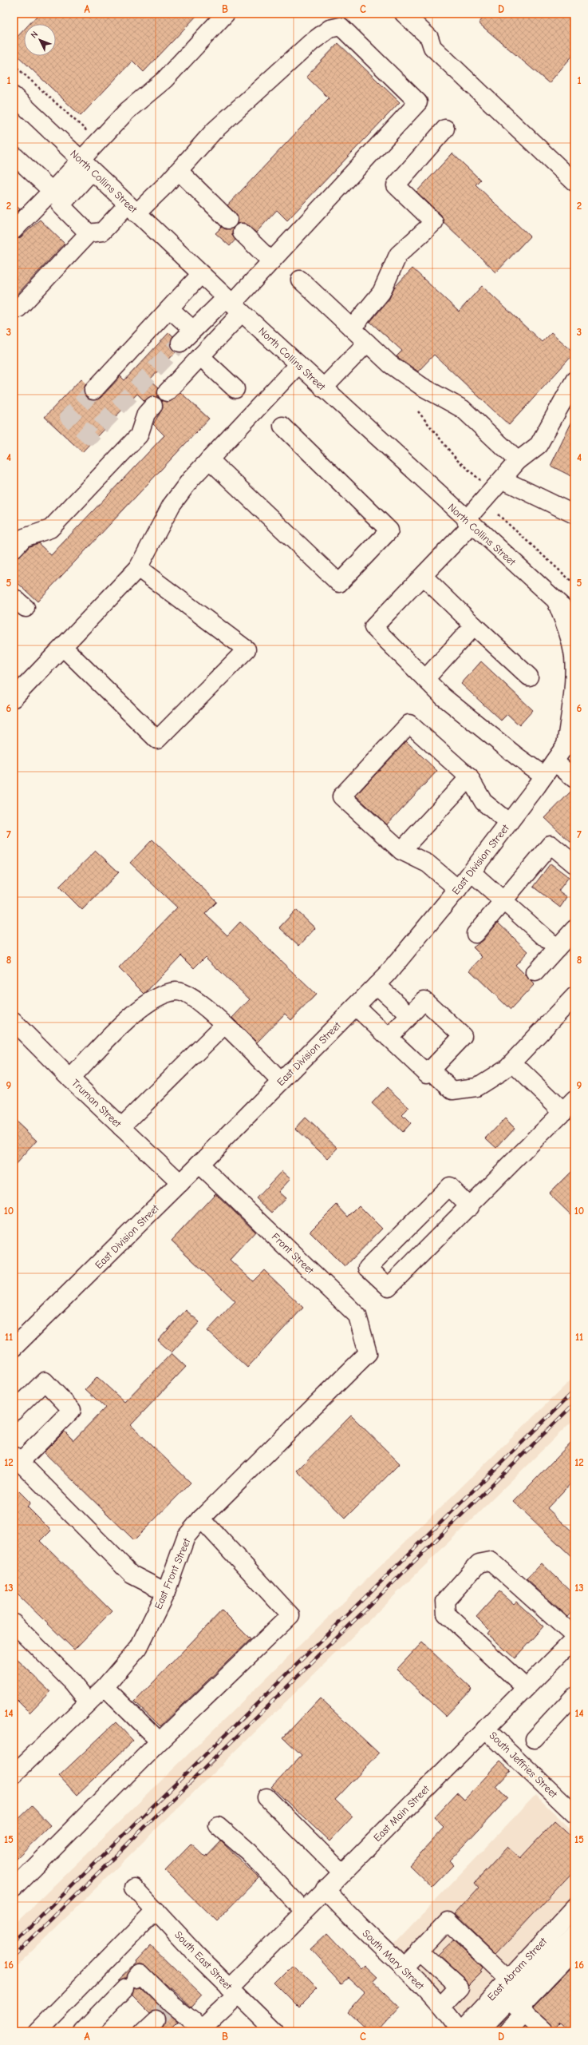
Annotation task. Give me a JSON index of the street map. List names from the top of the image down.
{
  "streets": {
    "street": [
      "North Collins Street",
      "East Division Street",
      "Truman Street",
      "Front Street",
      "East Front Street",
      "South Jeffries Street",
      "East Main Street",
      "South Mary Street",
      "South East Street",
      "East Abram Street"
    ]
  },
  "crossings": [
    ["East Division Street", "Truman Street"],
    ["East Division Street", "Front Street"],
    ["Front Street", "East Front Street"],
    ["South Jeffries Street", "East Main Street"],
    ["East Main Street", "South Mary Street"],
    ["East Main Street", "South East Street"],
    ["South Mary Street", "East Abram Street"]
  ],
  "north": "top left",
  "grid": {
    "columns": [
      "A",
      "B",
      "C",
      "D"
    ],
    "rows": [
      "1",
      "2",
      "3",
      "4",
      "5",
      "6",
      "7",
      "8",
      "9",
      "10",
      "11",
      "12",
      "13",
      "14",
      "15",
      "16"
    ]
  }
}
